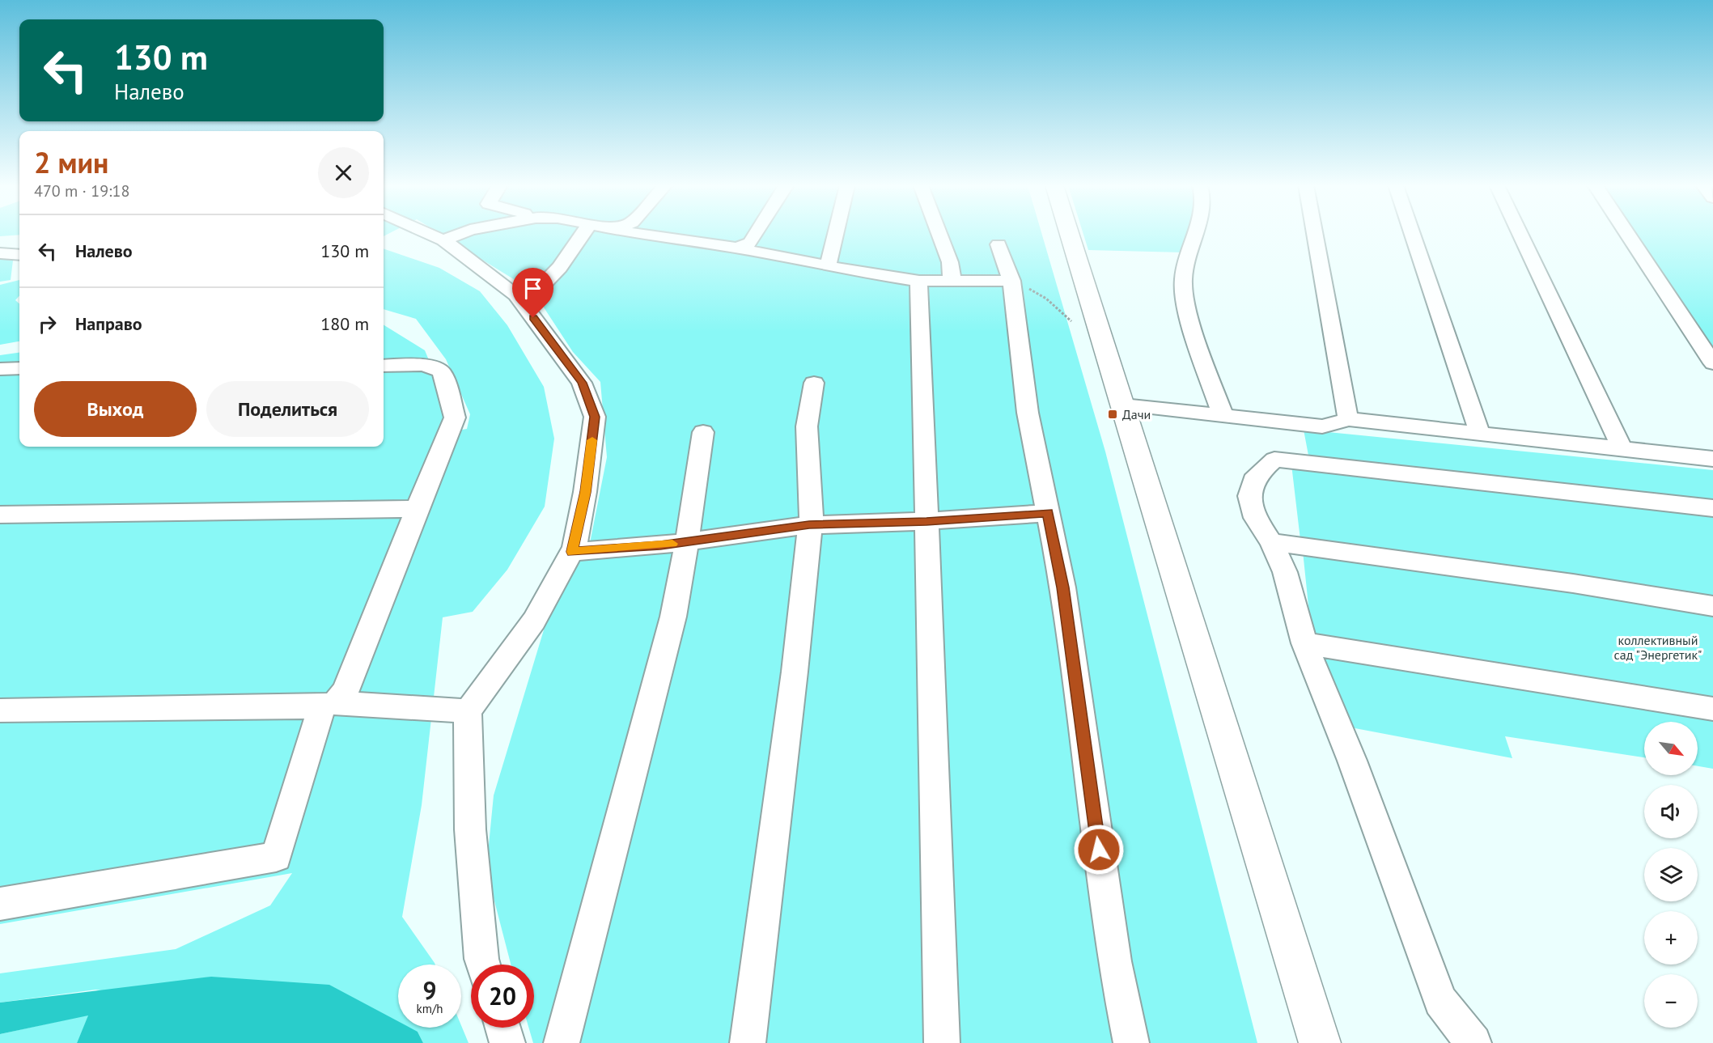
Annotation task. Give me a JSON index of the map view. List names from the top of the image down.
{
  "parks": ["коллективный сад \"Энергетик\""],
  "places": {
    "transit": ["Дачи"]
  },
  "north": "bottom right",
  "page": {
    "turn": ["130 m", "Налево"],
    "heading": ["2 мин", "470 m · 19:18"],
    "list": [
      {
        "name": "Налево",
        "value": "130 m"
      },
      {
        "name": "Направо",
        "value": "180 m"
      }
    ],
    "buttons": ["Выход", "Поделиться"],
    "map_buttons": ["+", "−"],
    "speed": "9 km/h",
    "limit": "20"
  }
}
